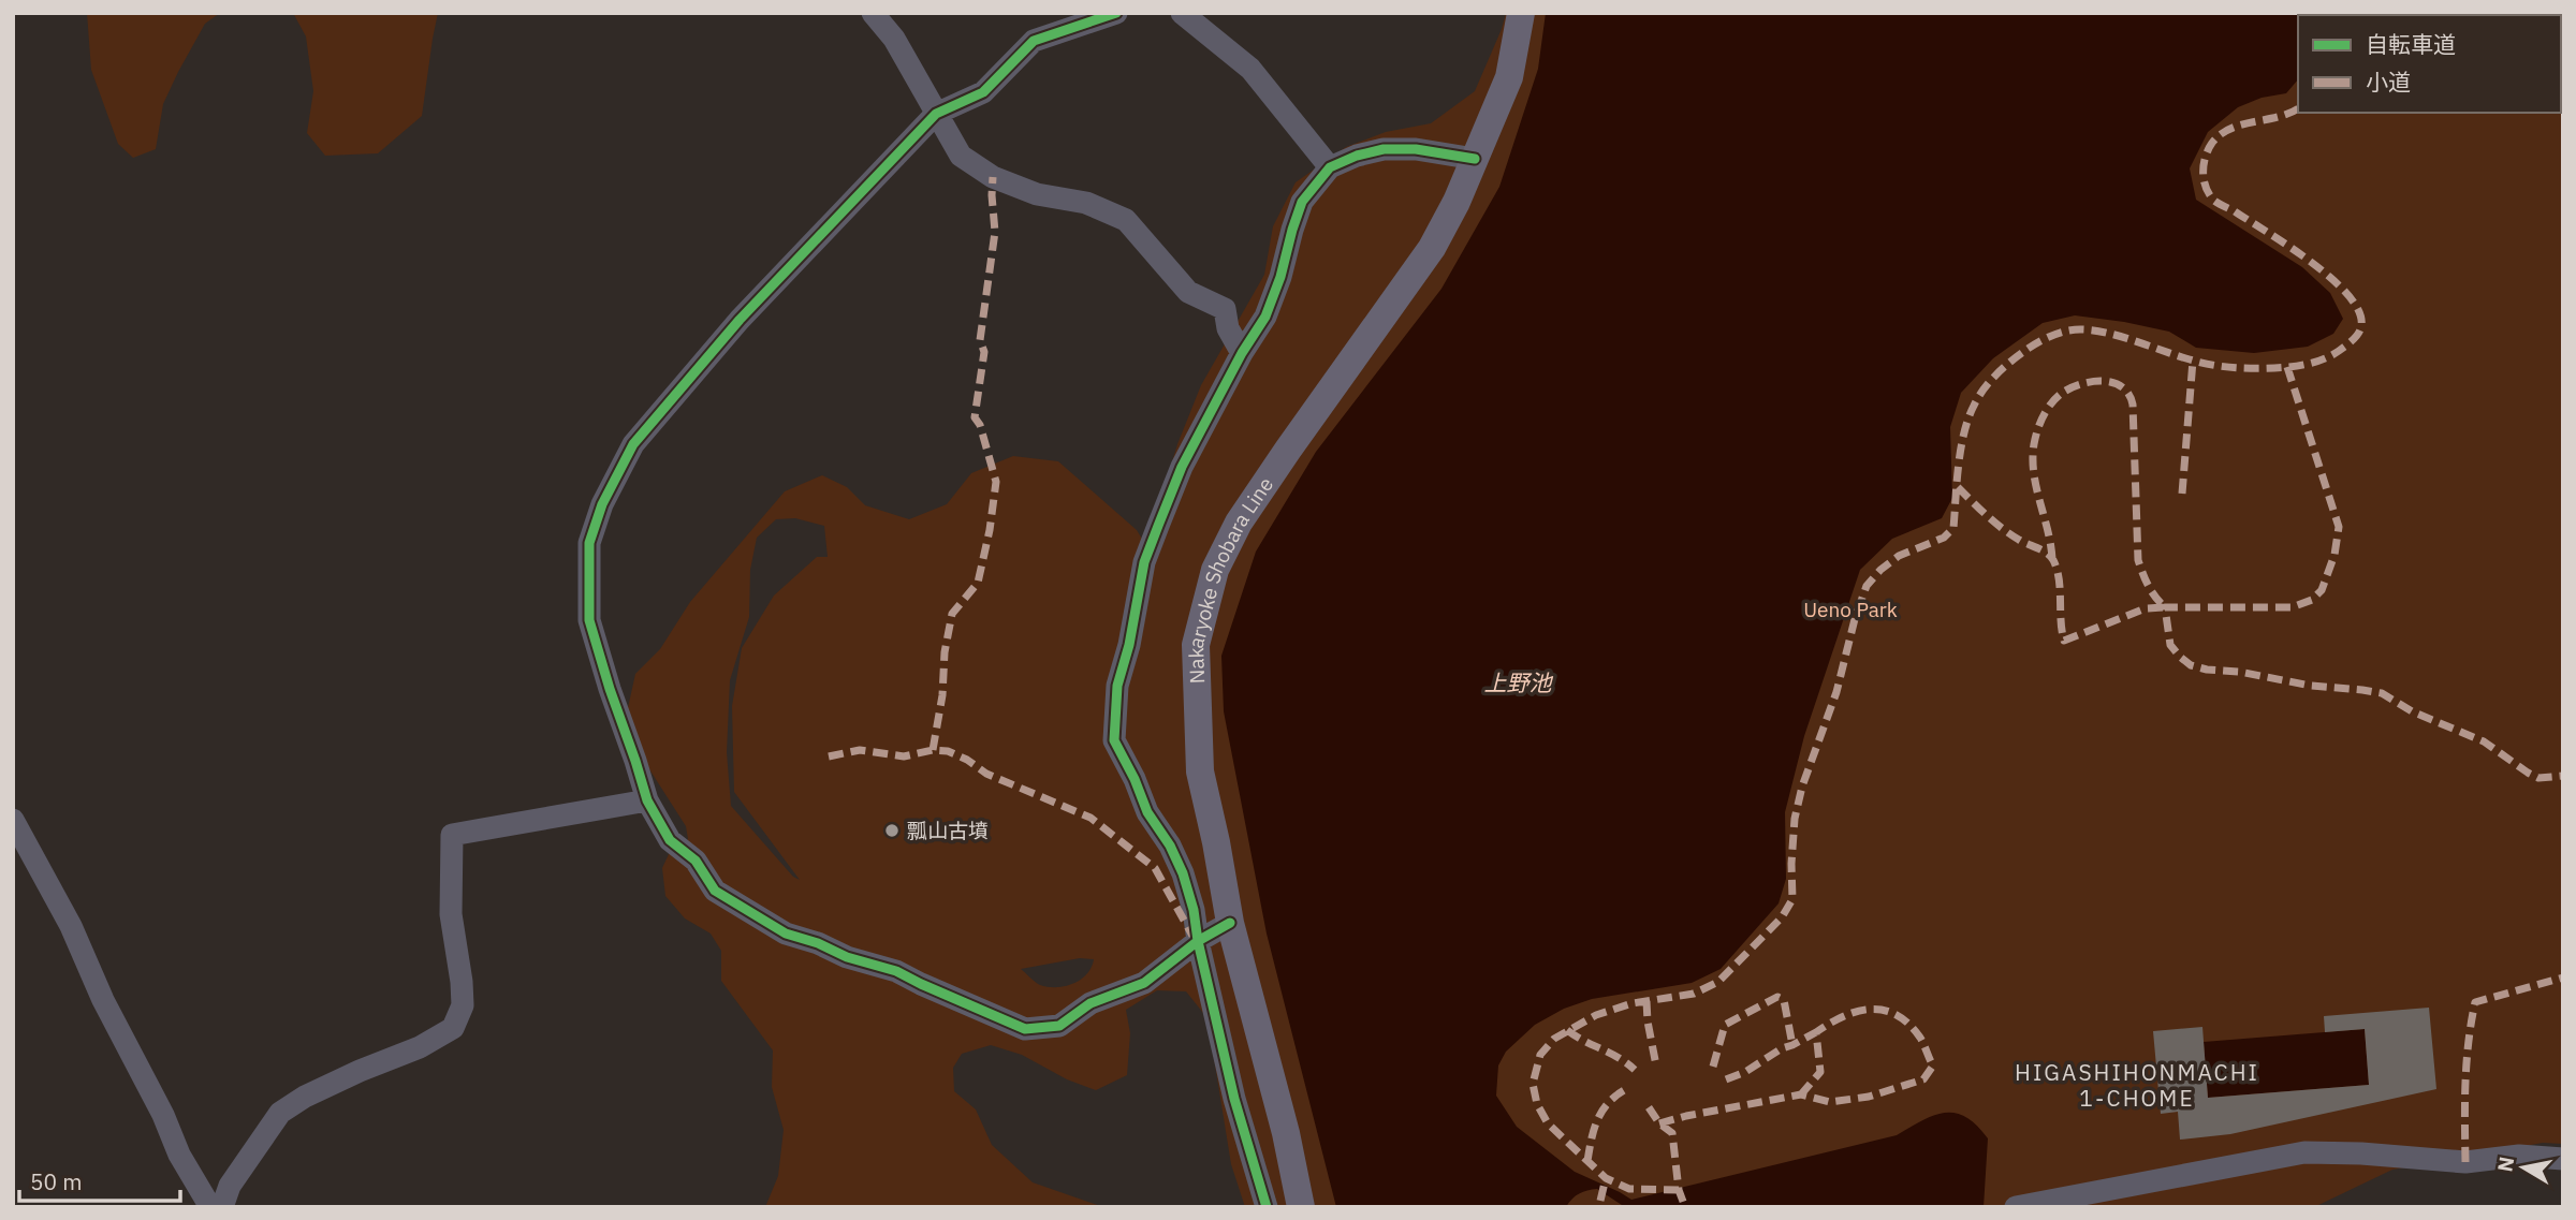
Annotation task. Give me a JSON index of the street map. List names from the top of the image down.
{
  "streets": {
    "main road": ["Nakaryoke Shobara Line"]
  },
  "districts": ["HIGASHIHONMACHI 1-CHOME"],
  "water": ["上野池"],
  "parks": ["Ueno Park"],
  "places": ["瓢山古墳"],
  "legend": ["自転車道", "小道"],
  "scale_bar": "50 m",
  "north": "left"
}
